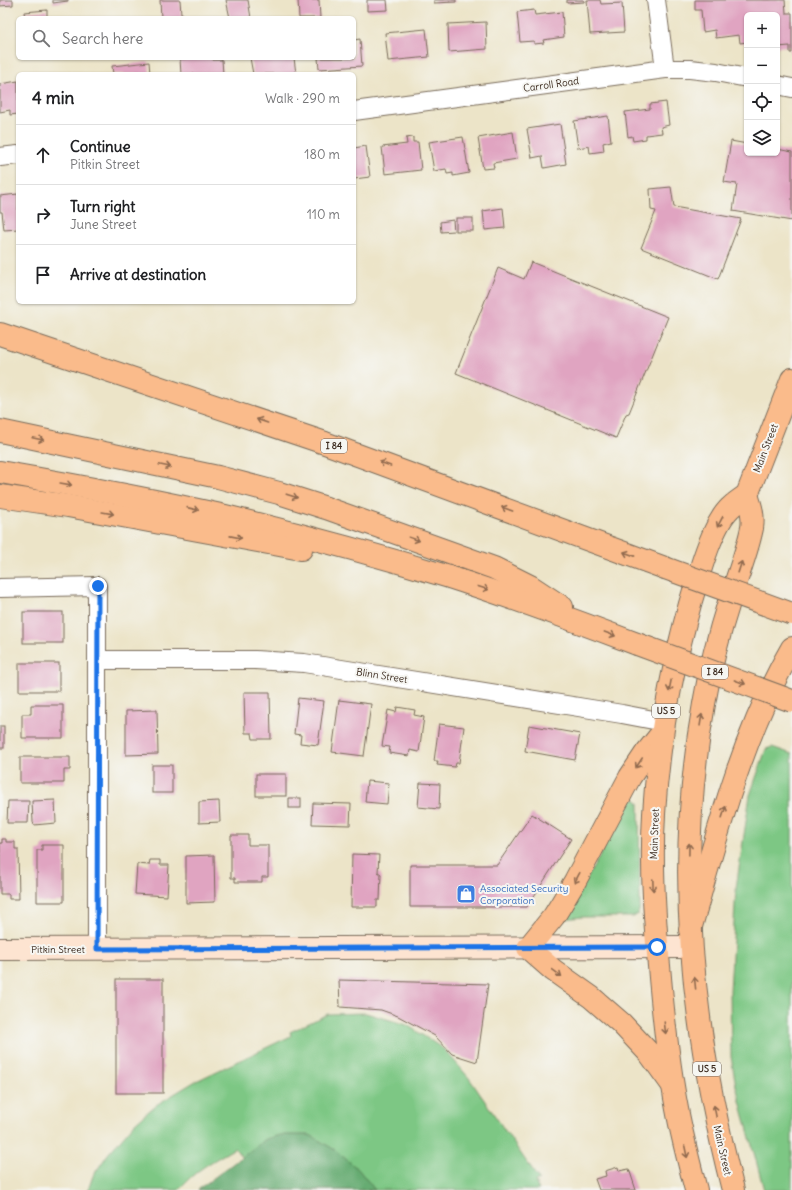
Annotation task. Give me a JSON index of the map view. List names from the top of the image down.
{
  "streets": {
    "highway": ["I 84", "Main Street", "US 5"],
    "main road": ["Pitkin Street"],
    "street": ["Carroll Road", "Blinn Street"]
  },
  "crossings": [
    ["Main Street", "Blinn Street"],
    ["Main Street", "Pitkin Street"]
  ],
  "places": {
    "shop": ["Associated Security Corporation"]
  },
  "page": {
    "map_buttons": ["+", "−"],
    "search": "Search here",
    "heading": ["4 min", "Walk · 290 m"],
    "list": [
      ["Continue", "Pitkin Street", "180 m"],
      ["Turn right", "June Street", "110 m"],
      "Arrive at destination"
    ]
  }
}
